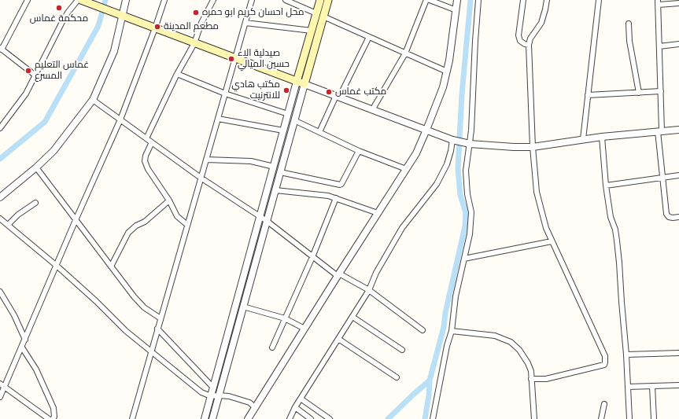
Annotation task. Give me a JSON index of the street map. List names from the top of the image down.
{
  "places": [
    "محكمة غماس",
    "محل احسان كريم ابو حمره",
    "مطعم المدينة",
    "صيدلية الاء حسين الميالي",
    "غماس التعليم المسرع",
    "مكتب هادي للانترنيت",
    "مكتب غماس"
  ]
}
